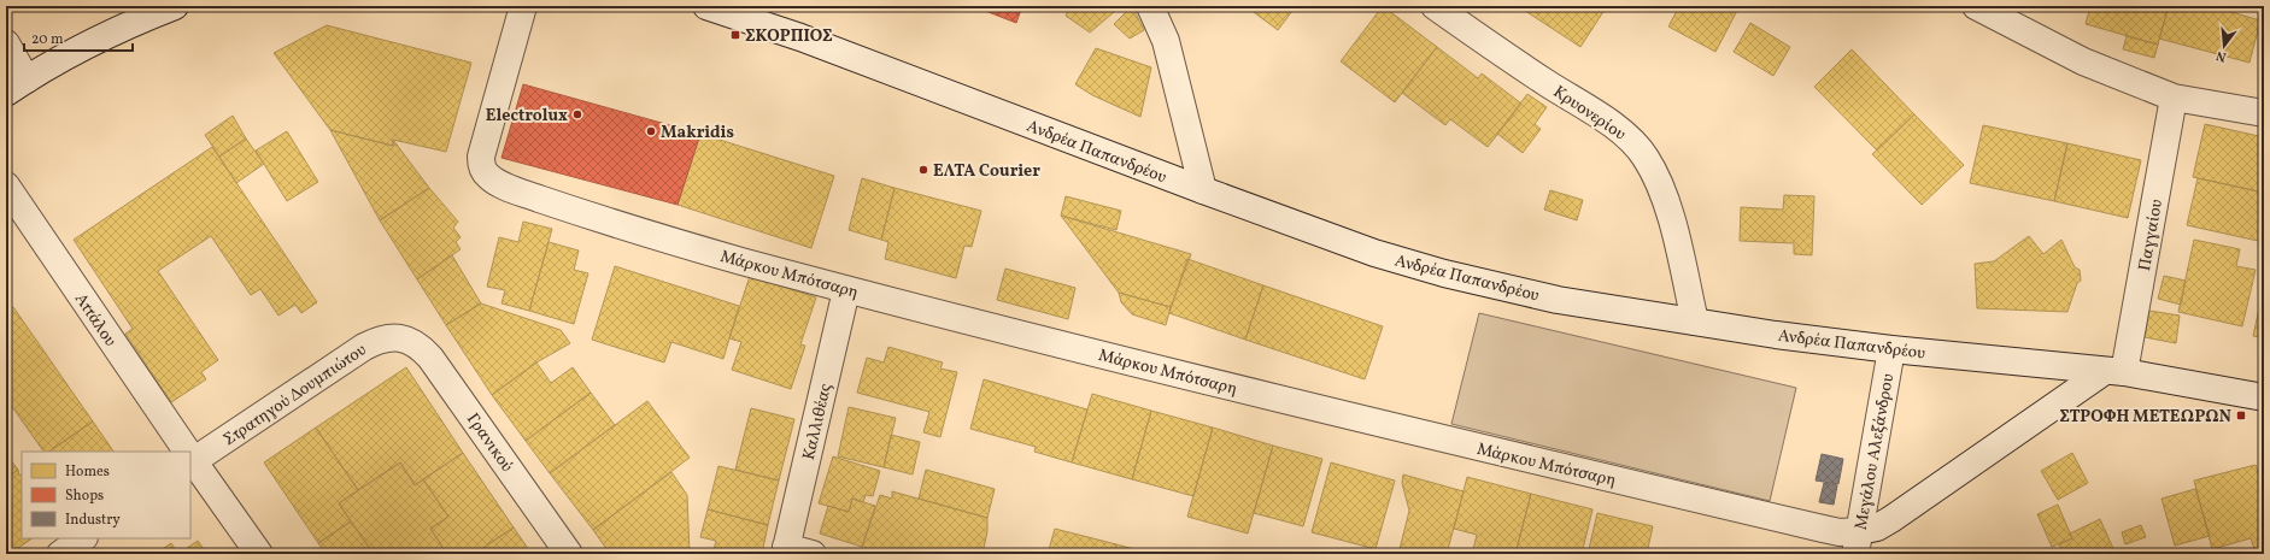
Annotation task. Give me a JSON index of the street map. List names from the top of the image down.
{
  "streets": {
    "street": [
      "Κρυονερίου",
      "Ανδρέα Παπανδρέου",
      "Παγγαίου",
      "Μάρκου Μπότσαρη",
      "Αττάλου",
      "Στρατηγού Δουμπιώτου",
      "Καλλιθέας",
      "Γρανικού",
      "Μεγάλου Αλεξάνδρου"
    ]
  },
  "crossings": [
    ["Κρυονερίου", "Ανδρέα Παπανδρέου"],
    ["Ανδρέα Παπανδρέου", "Παγγαίου"],
    ["Ανδρέα Παπανδρέου", "Μάρκου Μπότσαρη"],
    ["Ανδρέα Παπανδρέου", "Μεγάλου Αλεξάνδρου"],
    ["Παγγαίου", "Μάρκου Μπότσαρη"],
    ["Μάρκου Μπότσαρη", "Καλλιθέας"],
    ["Μάρκου Μπότσαρη", "Μεγάλου Αλεξάνδρου"],
    ["Αττάλου", "Στρατηγού Δουμπιώτου"],
    ["Στρατηγού Δουμπιώτου", "Γρανικού"]
  ],
  "places": {
    "transit": ["ΣΚΟΡΠΙΟΣ", "ΣΤΡΟΦΗ ΜΕΤΕΩΡΩΝ"],
    "other": ["Electrolux", "Makridis", "ΕΛΤΑ Courier"]
  },
  "legend": ["Homes", "Shops", "Industry"],
  "scale_bar": "20 m",
  "north": "bottom"
}
